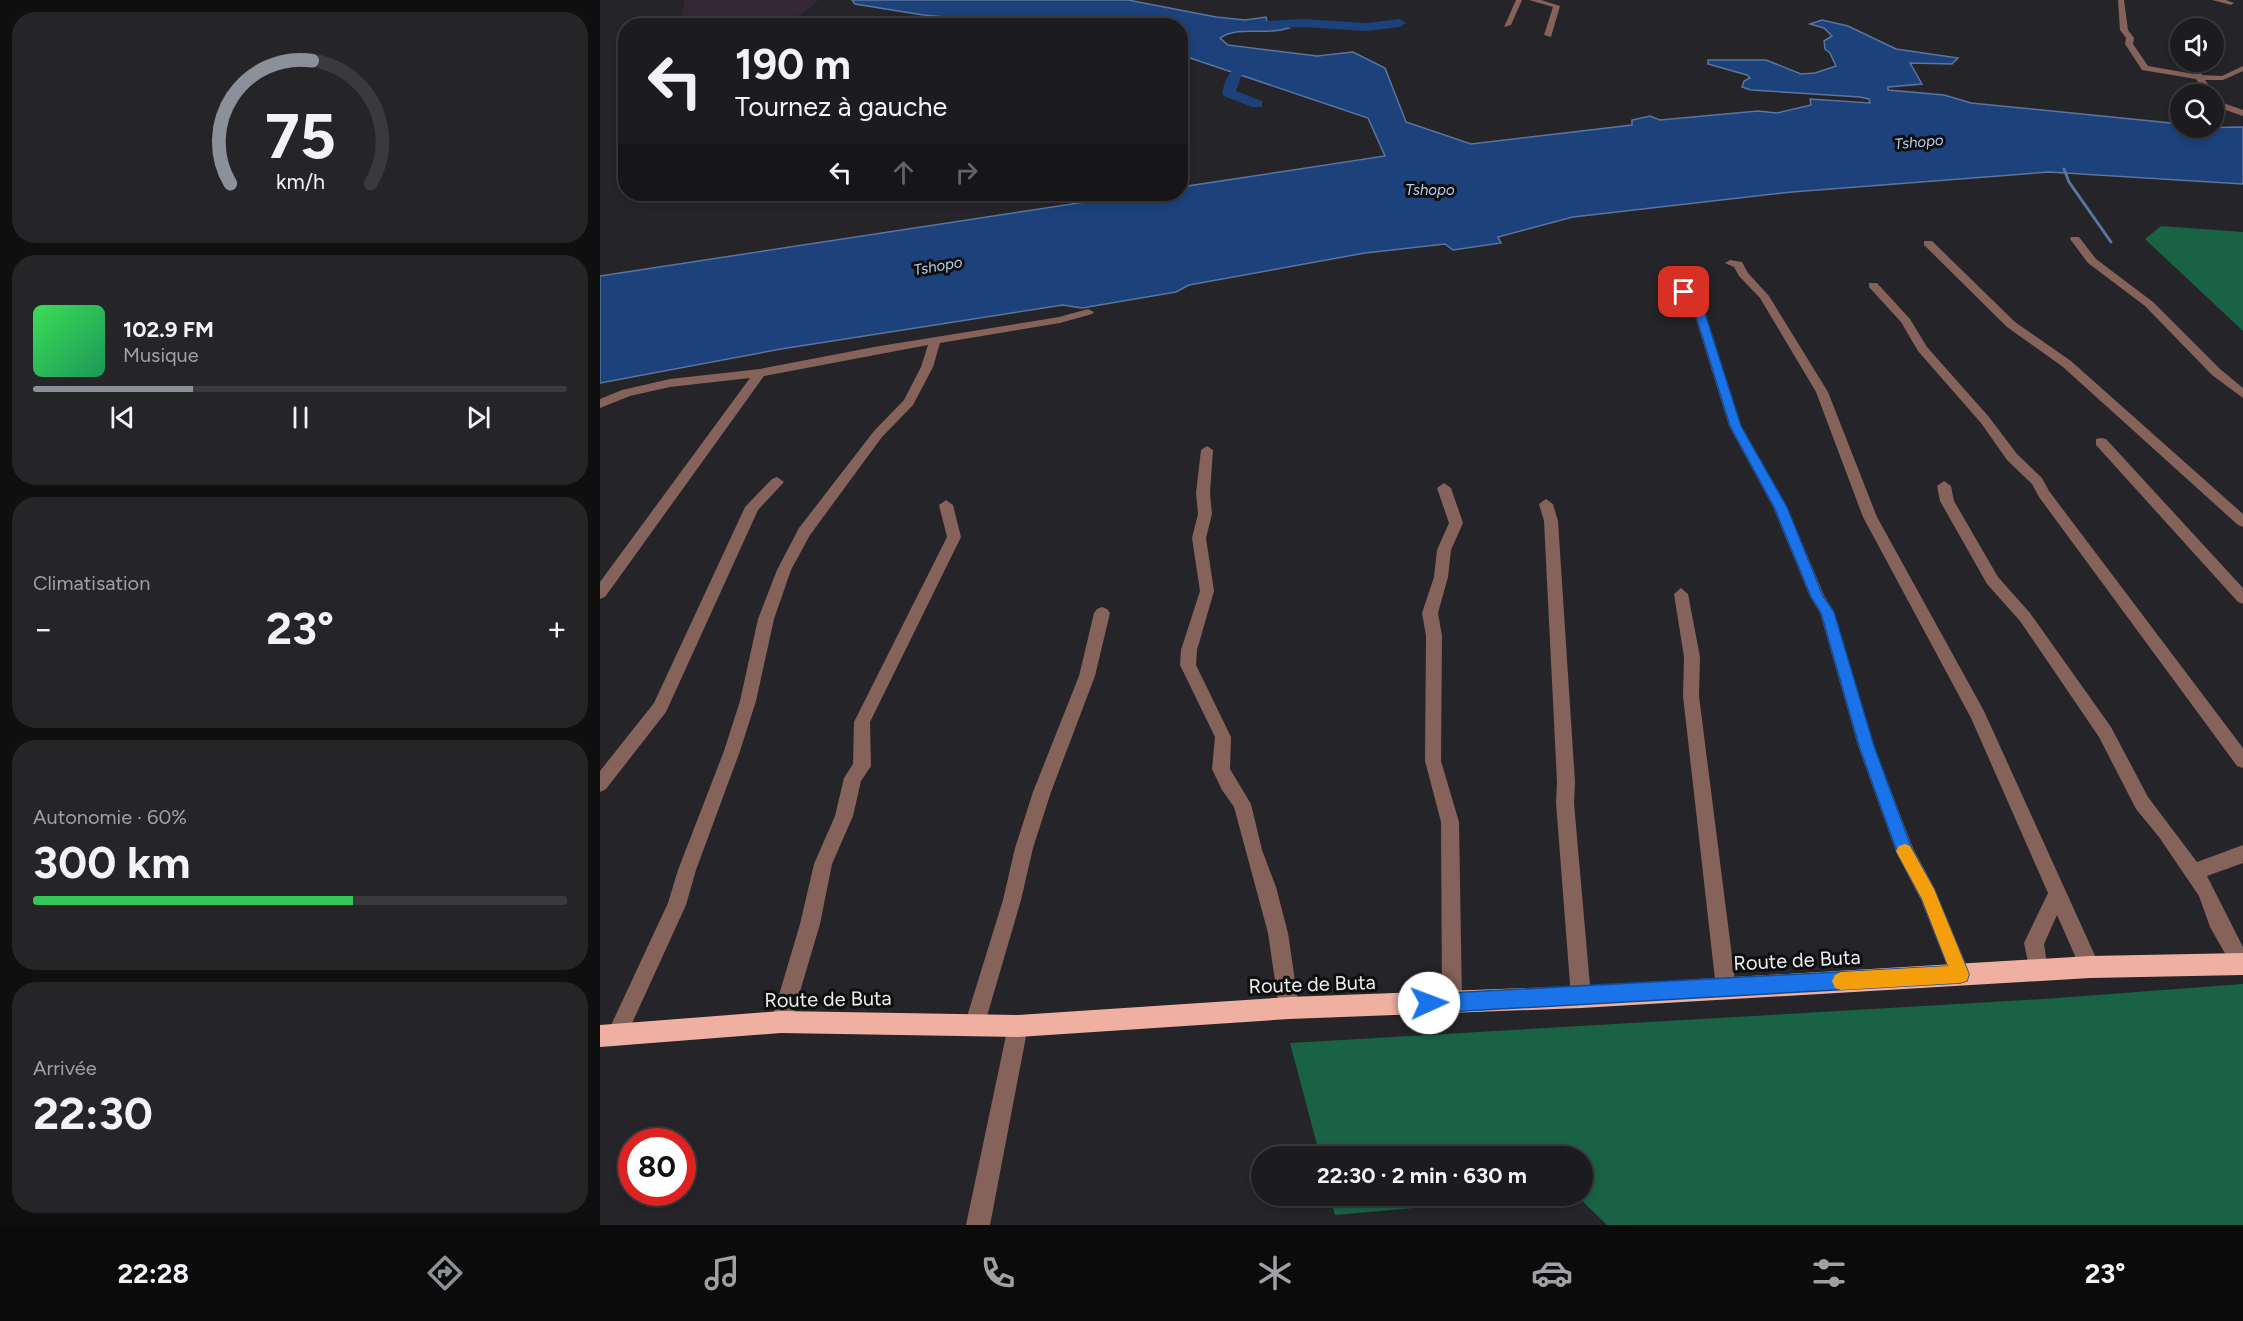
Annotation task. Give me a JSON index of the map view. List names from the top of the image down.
{
  "streets": {
    "highway": ["Route de Buta"]
  },
  "water": ["Tshopo"],
  "page": {
    "turn": ["190 m", "Tournez à gauche"],
    "song": ["102.9 FM", "Musique"],
    "tile": [
      "Climatisation",
      ["Autonomie · 60%", "300 km"],
      ["Arrivée", "22:30"]
    ],
    "heat": ["−", "23°", "+"],
    "limit": "80",
    "trip": "22:30 · 2 min · 630 m",
    "tabs": ["22:28", "23°"],
    "gauge": ["75", "km/h"]
  }
}
